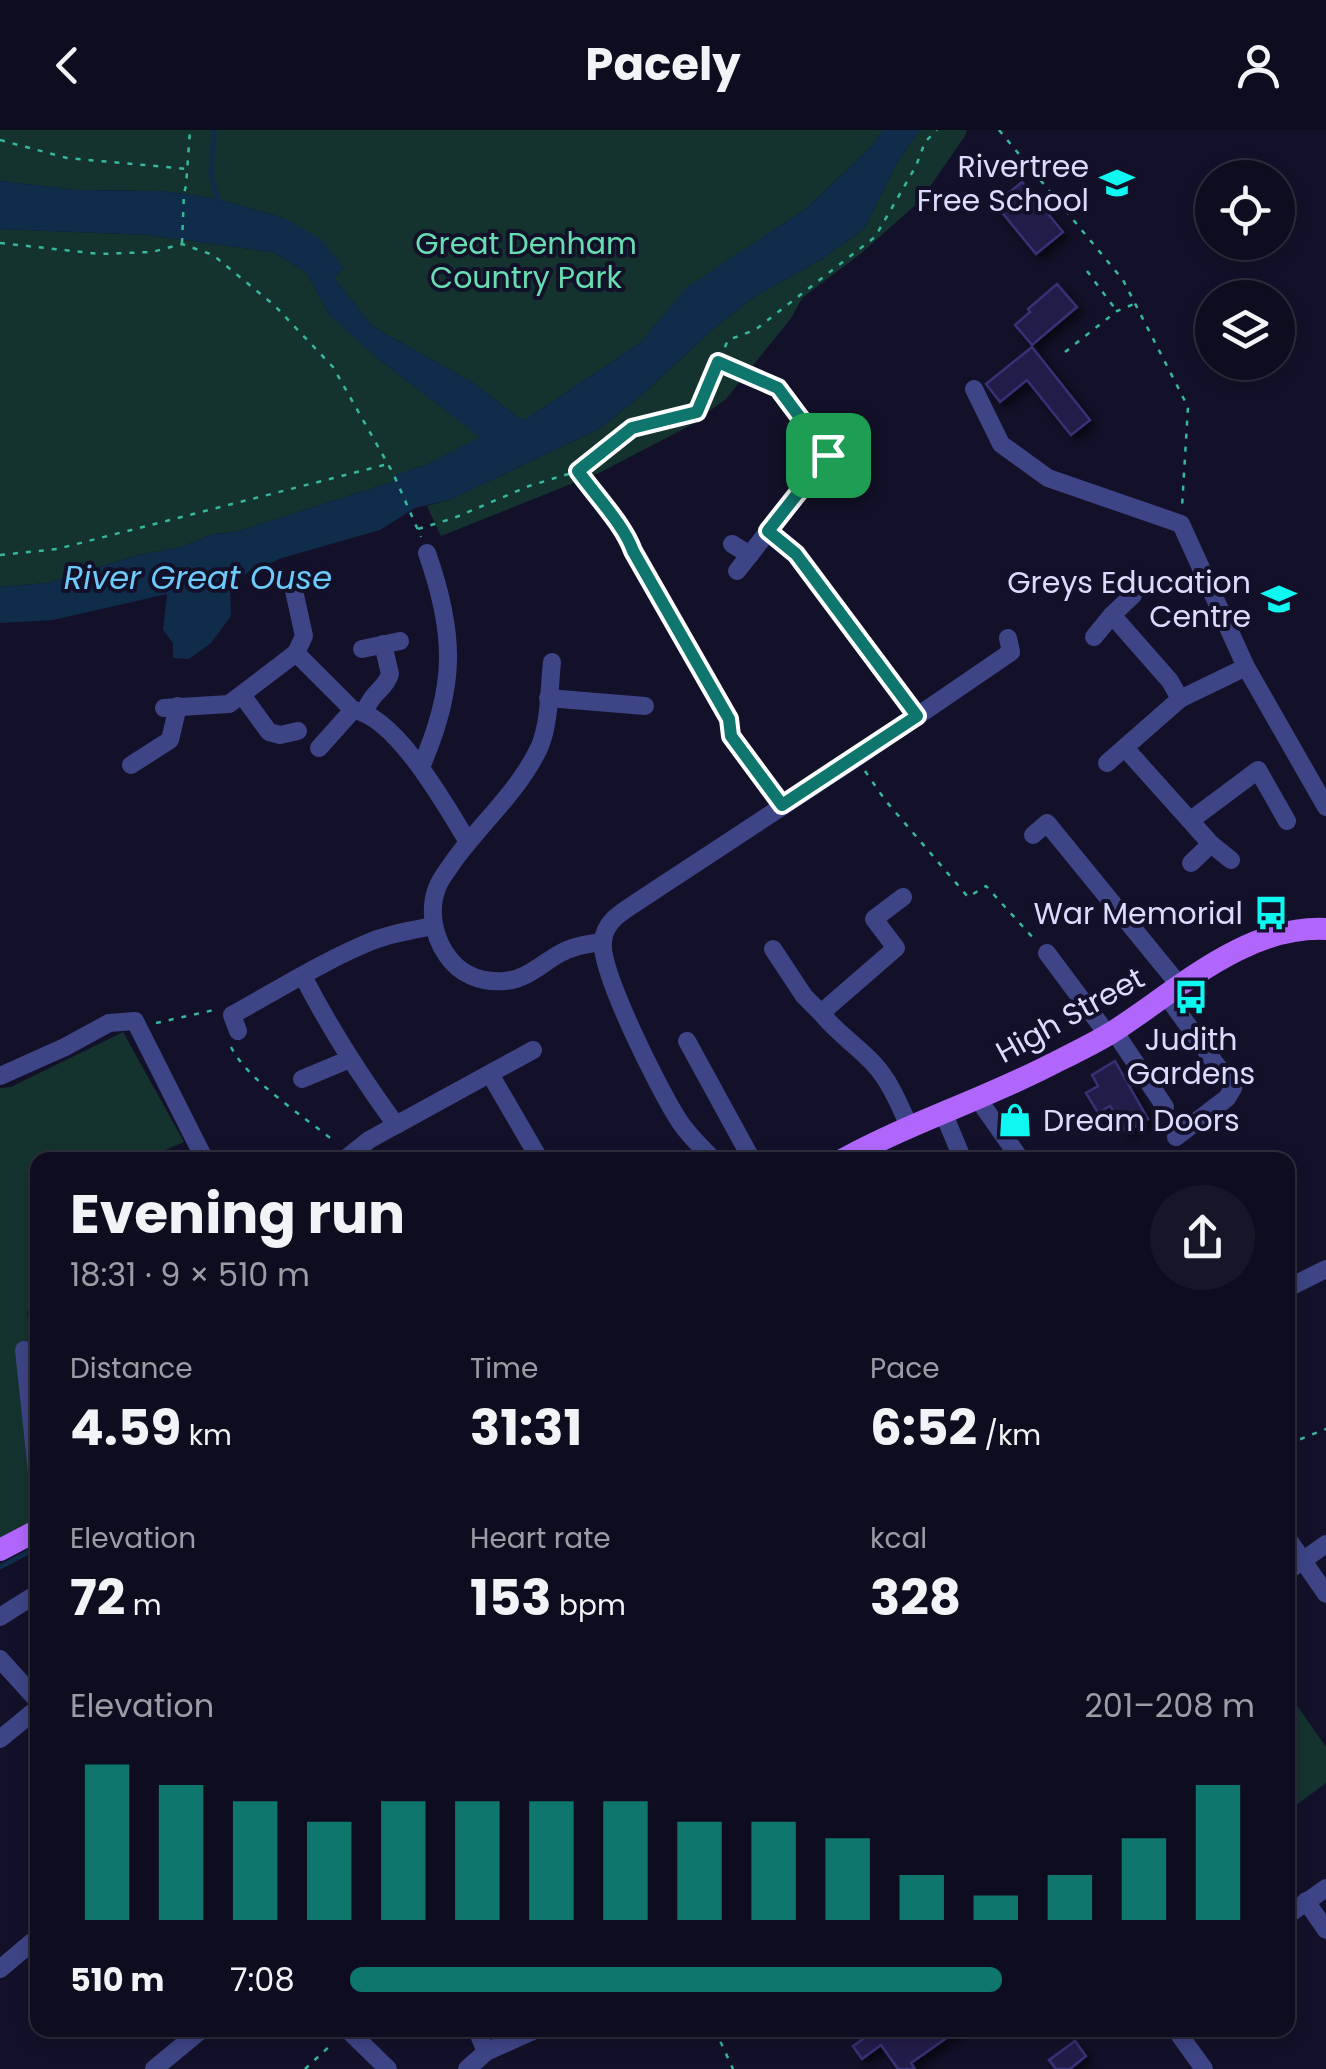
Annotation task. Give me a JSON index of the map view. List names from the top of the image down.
{
  "streets": {
    "main road": ["High Street"]
  },
  "water": ["River Great Ouse"],
  "parks": ["Great Denham Country Park"],
  "places": {
    "school or university": ["Rivertree Free School", "Greys Education Centre"],
    "bus stop": ["War Memorial", "Judith Gardens"],
    "shop": ["Dream Doors"]
  },
  "page": {
    "header": "Pacely",
    "heading": ["Evening run", "18:31 · 9 × 510 m"],
    "stats": [
      ["Distance", "4.59 km"],
      ["Time", "31:31"],
      ["Pace", "6:52 /km"],
      ["Elevation", "72 m"],
      ["Heart rate", "153 bpm"],
      ["kcal", "328"]
    ],
    "chart": ["Elevation", "201–208 m"],
    "list": [
      {
        "name": "510 m",
        "note": "7:08"
      }
    ]
  }
}
